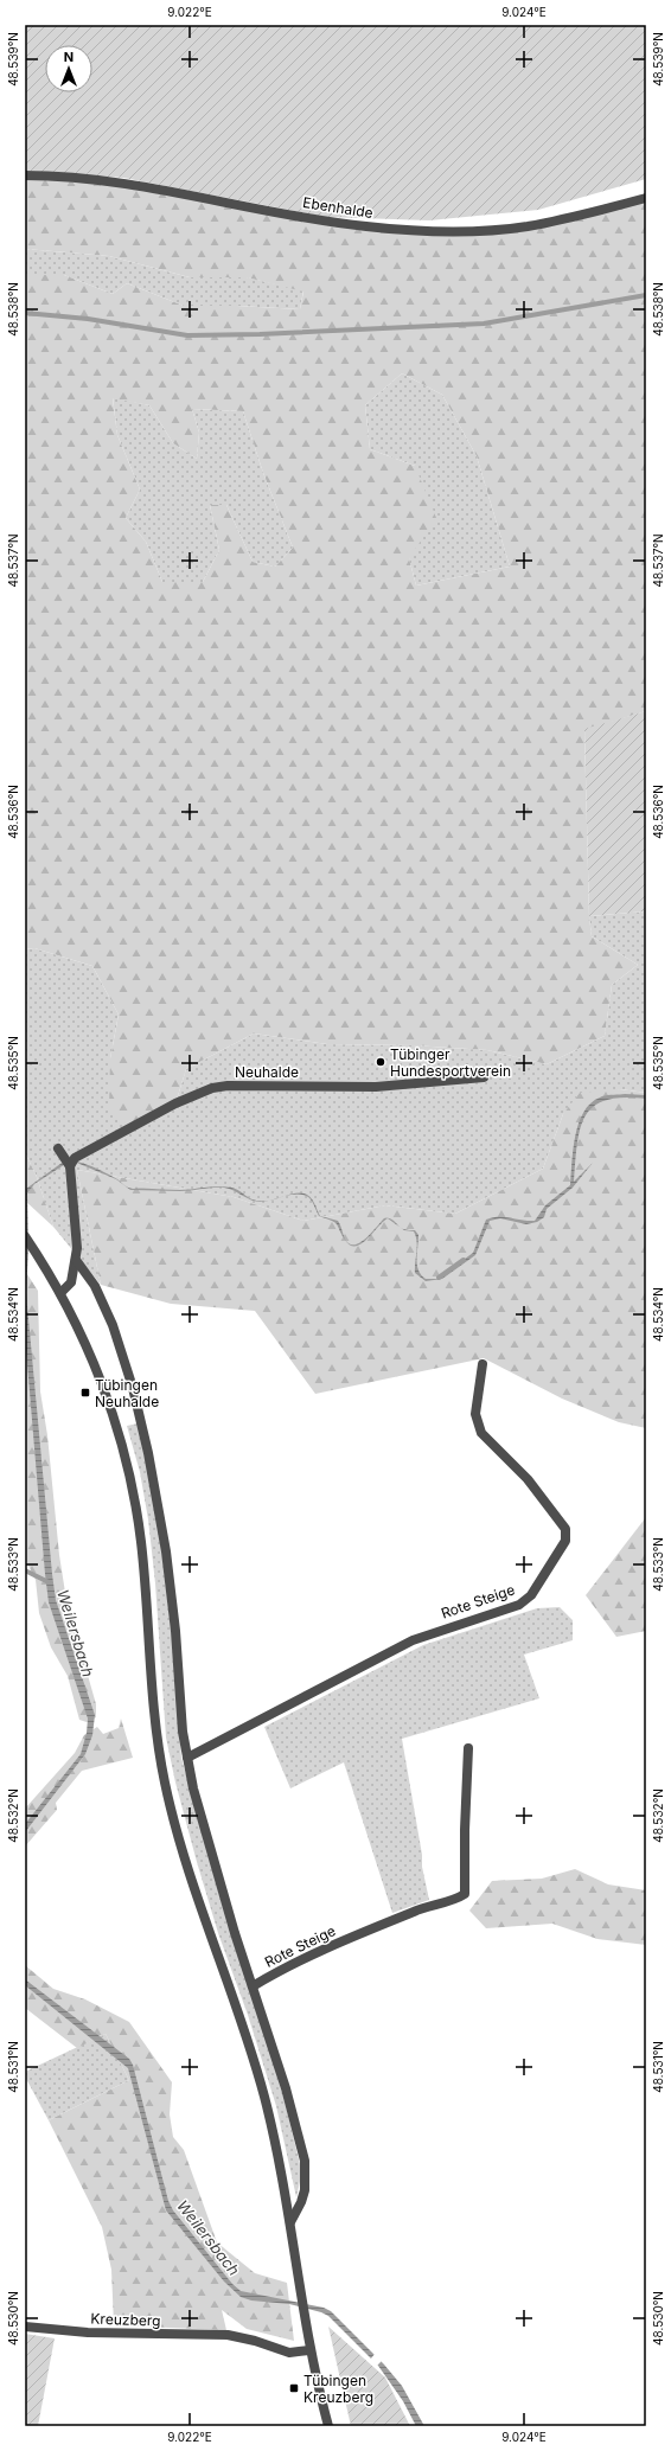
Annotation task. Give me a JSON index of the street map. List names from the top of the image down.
{
  "streets": {
    "street": [
      "Ebenhalde",
      "Neuhalde",
      "Rote Steige",
      "Kreuzberg"
    ]
  },
  "water": ["Weilersbach"],
  "places": {
    "other": ["Tübinger Hundesportverein"],
    "transit": ["Tübingen Neuhalde", "Tübingen Kreuzberg"]
  },
  "north": "top",
  "coordinates": [
    "9.022°E",
    "9.024°E",
    "48.539°N",
    "48.538°N",
    "48.537°N",
    "48.536°N",
    "48.535°N",
    "48.534°N",
    "48.533°N",
    "48.532°N",
    "48.531°N",
    "48.530°N"
  ]
}
